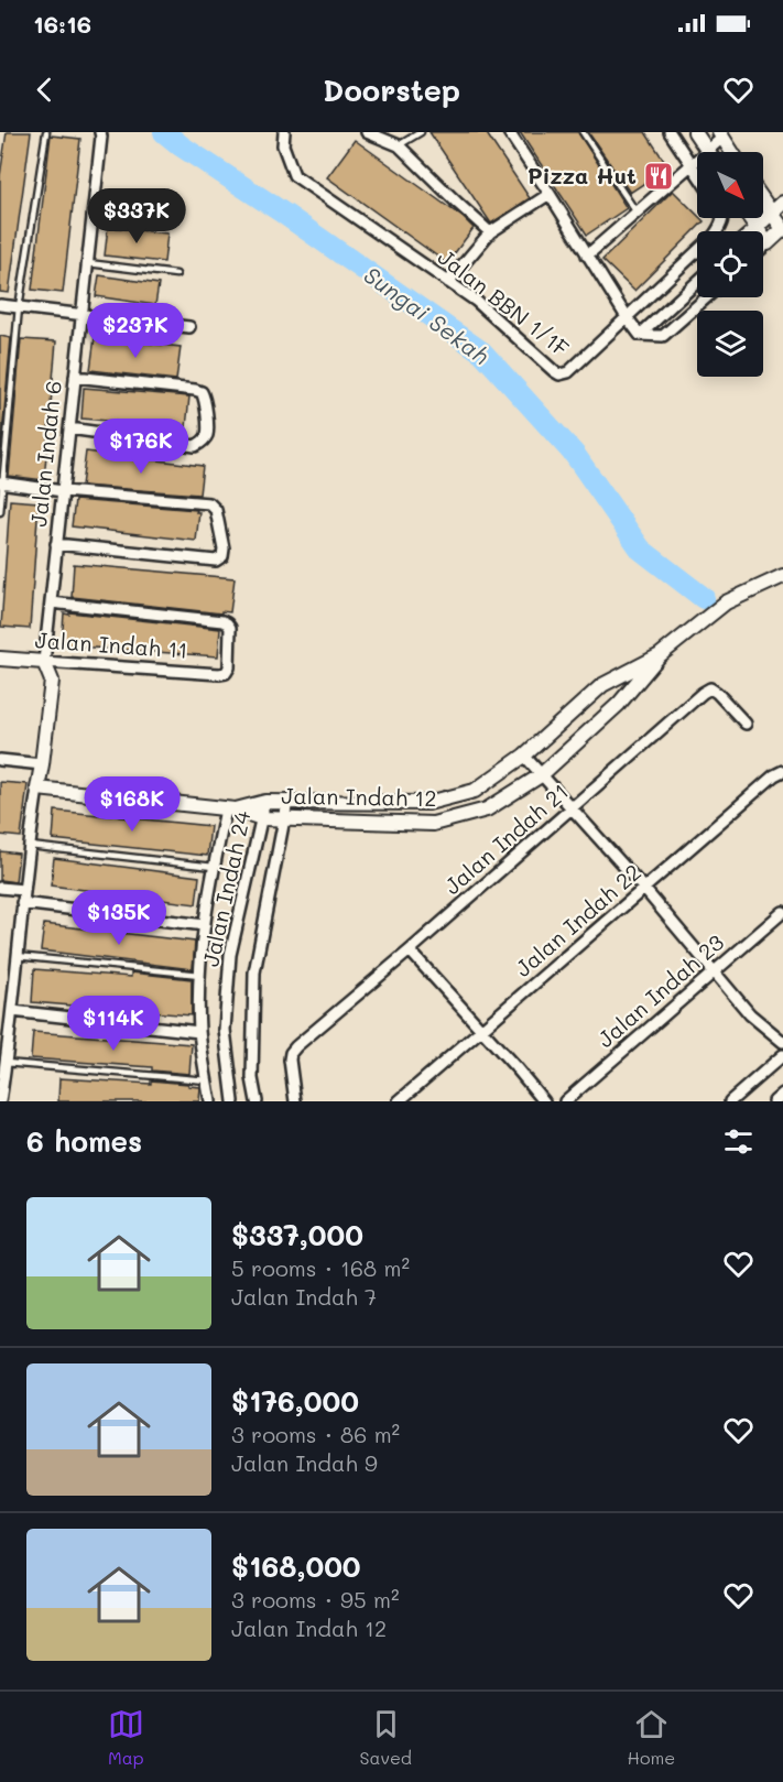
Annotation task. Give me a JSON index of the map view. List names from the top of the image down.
{
  "streets": {
    "street": [
      "Jalan BBN 1/1F",
      "Jalan Indah 6",
      "Jalan Indah 11",
      "Jalan Indah 12",
      "Jalan Indah 21",
      "Jalan Indah 24",
      "Jalan Indah 22",
      "Jalan Indah 23"
    ]
  },
  "crossings": [
    ["Jalan Indah 6", "Jalan Indah 11"],
    ["Jalan Indah 12", "Jalan Indah 24"]
  ],
  "water": ["Sungai Sekah"],
  "places": {
    "restaurant": ["Pizza Hut"]
  },
  "north": "bottom right",
  "page": {
    "status": "16:16",
    "header": "Doorstep",
    "price": [
      "$337K",
      "$237K",
      "$176K",
      "$168K",
      "$135K",
      "$114K"
    ],
    "heading": "6 homes",
    "list": [
      {
        "name": "$337,000",
        "note": "5 rooms · 168 m² · Jalan Indah 7"
      },
      {
        "name": "$176,000",
        "note": "3 rooms · 86 m² · Jalan Indah 9"
      },
      {
        "name": "$168,000",
        "note": "3 rooms · 95 m² · Jalan Indah 12"
      }
    ],
    "tabs": ["Map", "Saved", "Home"]
  }
}
